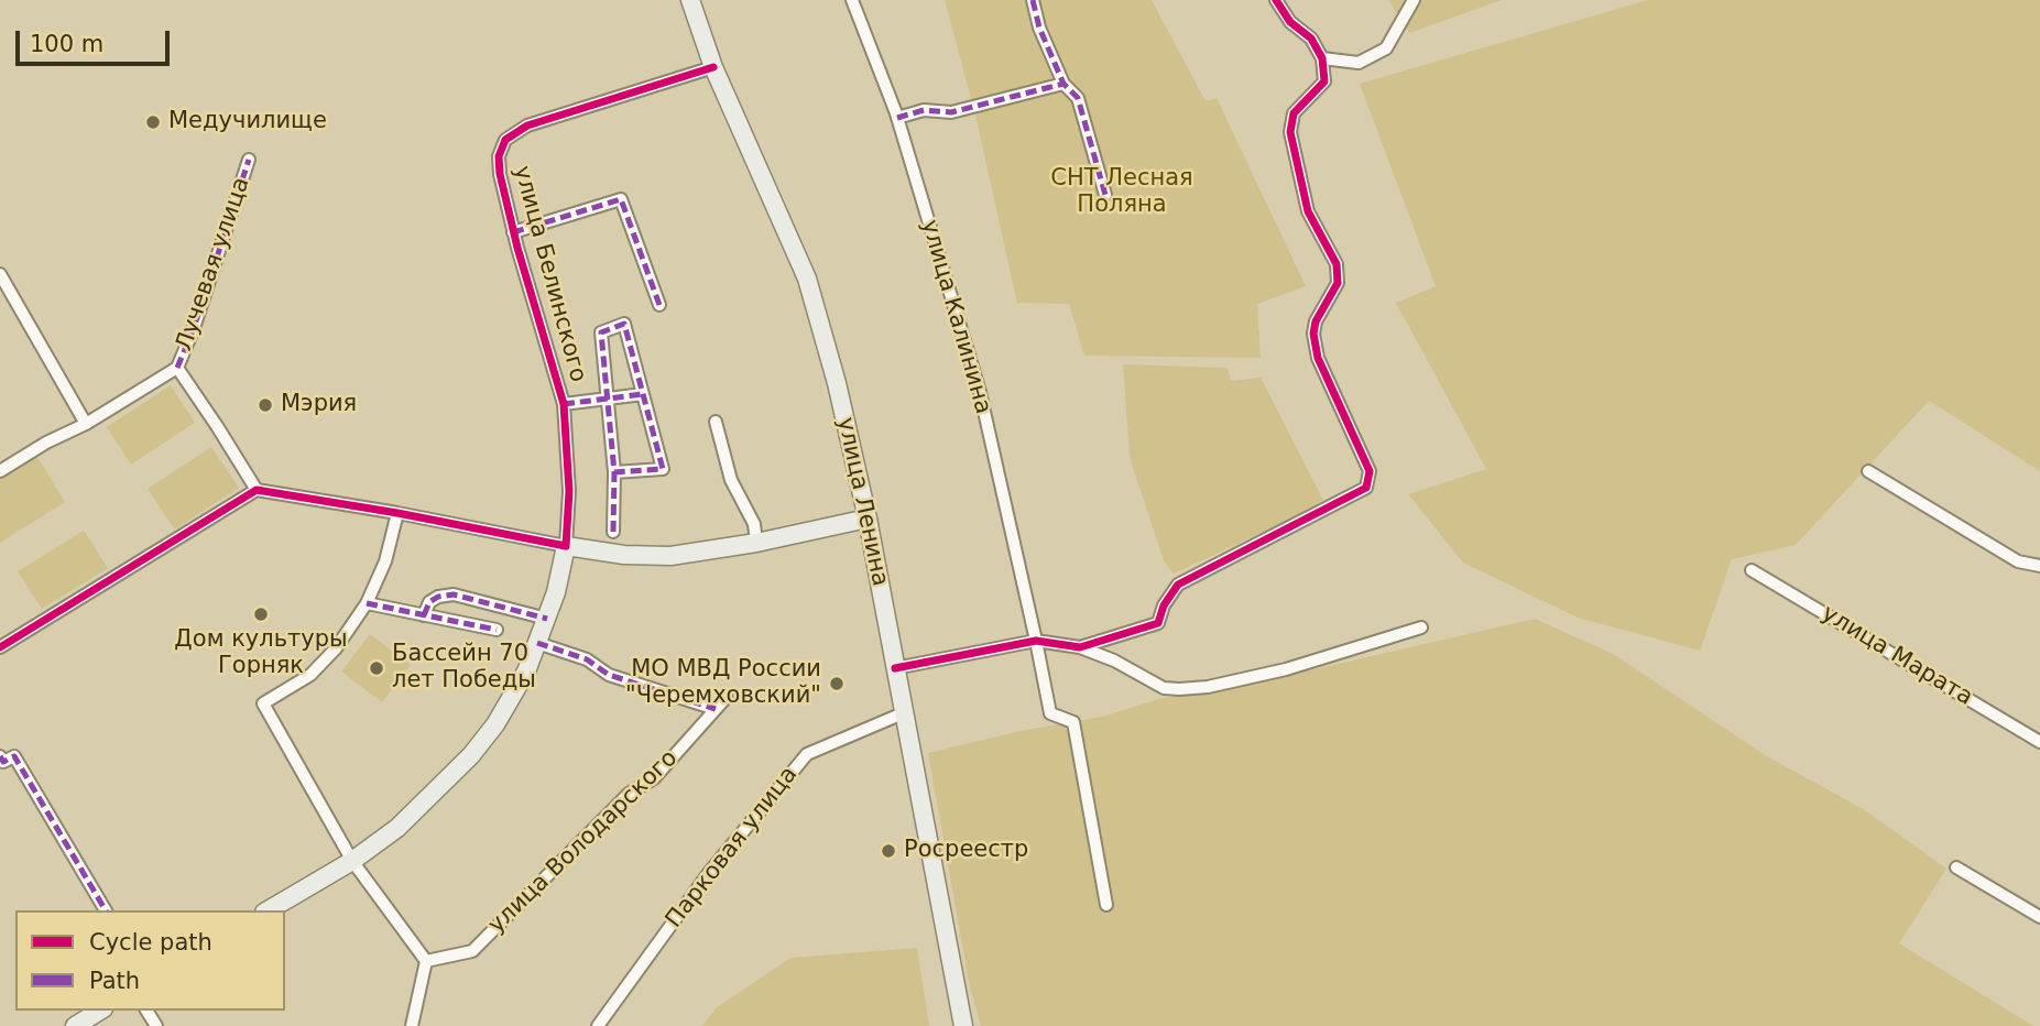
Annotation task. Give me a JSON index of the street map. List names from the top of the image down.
{
  "streets": {
    "main road": ["улица Белинского", "улица Ленина"],
    "street": [
      "Лучевая улица",
      "улица Калинина",
      "улица Марата",
      "улица Володарского",
      "Парковая улица"
    ]
  },
  "crossings": [
    ["улица Белинского", "улица Ленина"],
    ["улица Ленина", "Парковая улица"]
  ],
  "parks": ["СНТ Лесная Поляна"],
  "places": [
    "Медучилище",
    "Мэрия",
    "Дом культуры Горняк",
    "Бассейн 70 лет Победы",
    "МО МВД России \"Черемховский\"",
    "Росреестр"
  ],
  "legend": ["Cycle path", "Path"],
  "scale_bar": "100 m"
}
